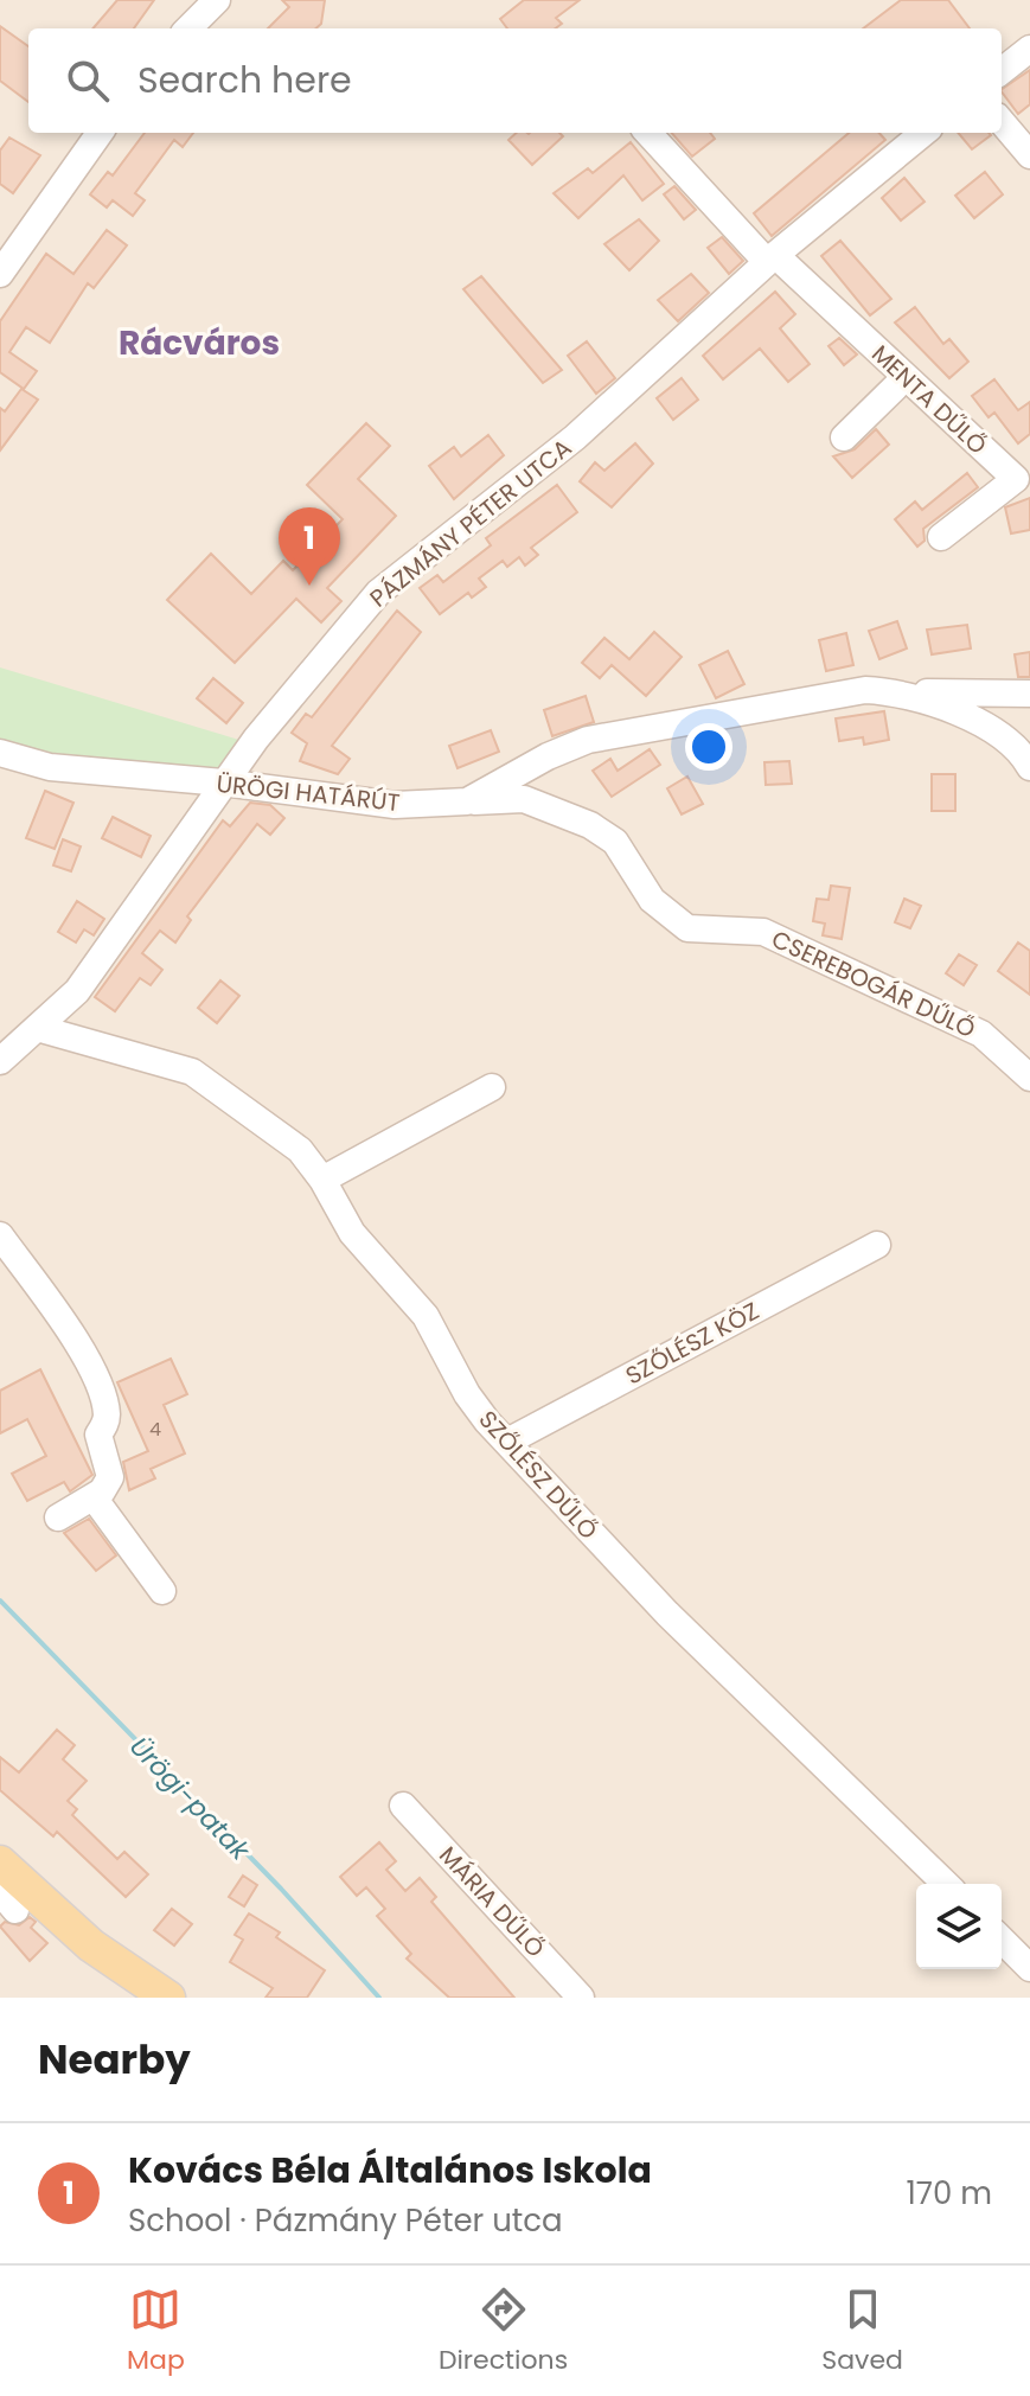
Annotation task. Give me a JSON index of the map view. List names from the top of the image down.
{
  "streets": {
    "street": [
      "MENTA DŰLŐ",
      "PÁZMÁNY PÉTER UTCA",
      "ÜRÖGI HATÁRÚT",
      "CSEREBOGÁR DŰLŐ",
      "SZŐLÉSZ KÖZ",
      "SZŐLÉSZ DŰLŐ",
      "MÁRIA DŰLŐ"
    ]
  },
  "crossings": [
    ["MENTA DŰLŐ", "PÁZMÁNY PÉTER UTCA"],
    ["PÁZMÁNY PÉTER UTCA", "ÜRÖGI HATÁRÚT"],
    ["PÁZMÁNY PÉTER UTCA", "SZŐLÉSZ DŰLŐ"],
    ["ÜRÖGI HATÁRÚT", "CSEREBOGÁR DŰLŐ"],
    ["SZŐLÉSZ KÖZ", "SZŐLÉSZ DŰLŐ"]
  ],
  "districts": ["Rácváros"],
  "water": ["Ürögi-patak"],
  "house_numbers": ["4"],
  "page": {
    "search": "Search here",
    "pins": "1",
    "heading": "Nearby",
    "list": [
      {
        "mark": "1",
        "name": "Kovács Béla Általános Iskola",
        "note": "School · Pázmány Péter utca",
        "value": "170 m"
      }
    ],
    "nav": ["Map", "Directions", "Saved"]
  }
}
